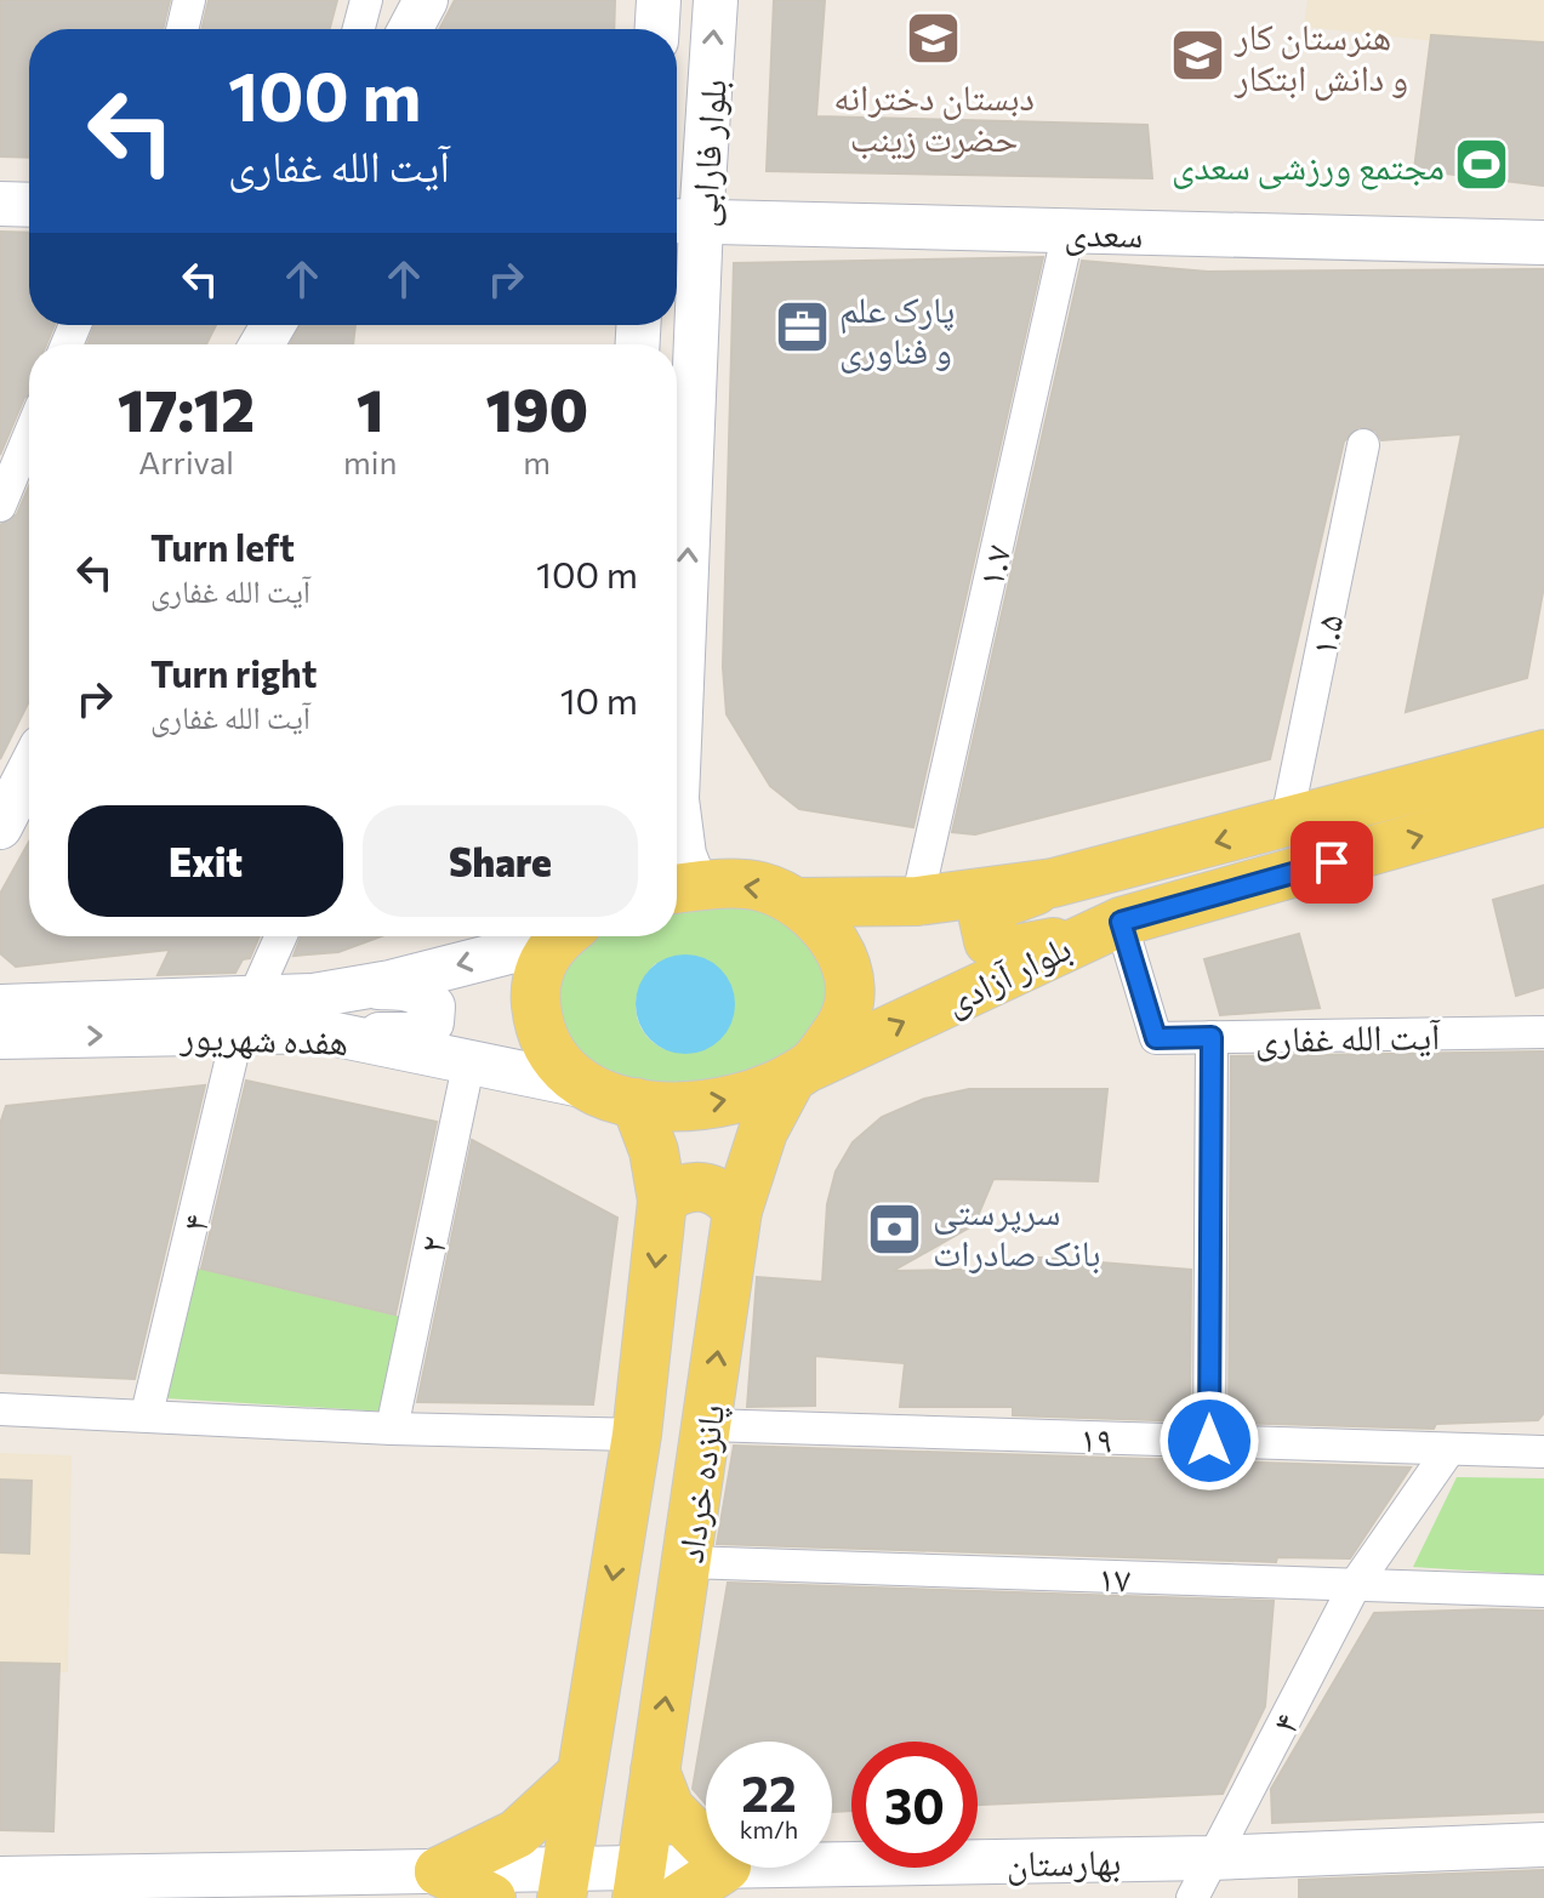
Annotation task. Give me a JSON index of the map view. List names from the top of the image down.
{
  "streets": {
    "main road": [
      "بلوار فارابی",
      "سعدی",
      "بلوار آزادی",
      "هفده شهریور",
      "پانزده خرداد",
      "بهارستان"
    ],
    "street": [
      "۱.۷",
      "۱.۵",
      "آیت الله غفاری",
      "۴",
      "۲",
      "۱۹",
      "۱۷"
    ]
  },
  "crossings": [
    ["بلوار فارابی", "سعدی"],
    ["سعدی", "۱.۷"],
    ["۱.۷", "بلوار آزادی"],
    ["۱.۵", "بلوار آزادی"],
    ["بلوار آزادی", "آیت الله غفاری"],
    ["بلوار آزادی", "هفده شهریور"],
    ["بلوار آزادی", "پانزده خرداد"],
    ["هفده شهریور", "۴"],
    ["هفده شهریور", "۲"],
    ["۴", "۱۹"],
    ["۴", "۱۷"],
    ["۴", "بهارستان"],
    ["۱۹", "پانزده خرداد"],
    ["پانزده خرداد", "۱۷"],
    ["پانزده خرداد", "بهارستان"]
  ],
  "one_way": ["بلوار فارابی"],
  "places": {
    "school or university": ["دبستان دخترانه حضرت زینب", "هنرستان کار و دانش ابتکار"],
    "sports": ["مجتمع ورزشی سعدی"],
    "office": ["پارک علم و فناوری"],
    "bank": ["سرپرستی بانک صادرات"]
  },
  "page": {
    "turn": ["100 m", "آیت الله غفاری"],
    "eta": [
      "17:12",
      "Arrival",
      "1",
      "min",
      "190",
      "m"
    ],
    "list": [
      {
        "name": "Turn left",
        "note": "آیت الله غفاری",
        "value": "100 m"
      },
      {
        "name": "Turn right",
        "note": "آیت الله غفاری",
        "value": "10 m"
      }
    ],
    "buttons": ["Exit", "Share"],
    "speed": "22 km/h",
    "limit": "30"
  }
}
